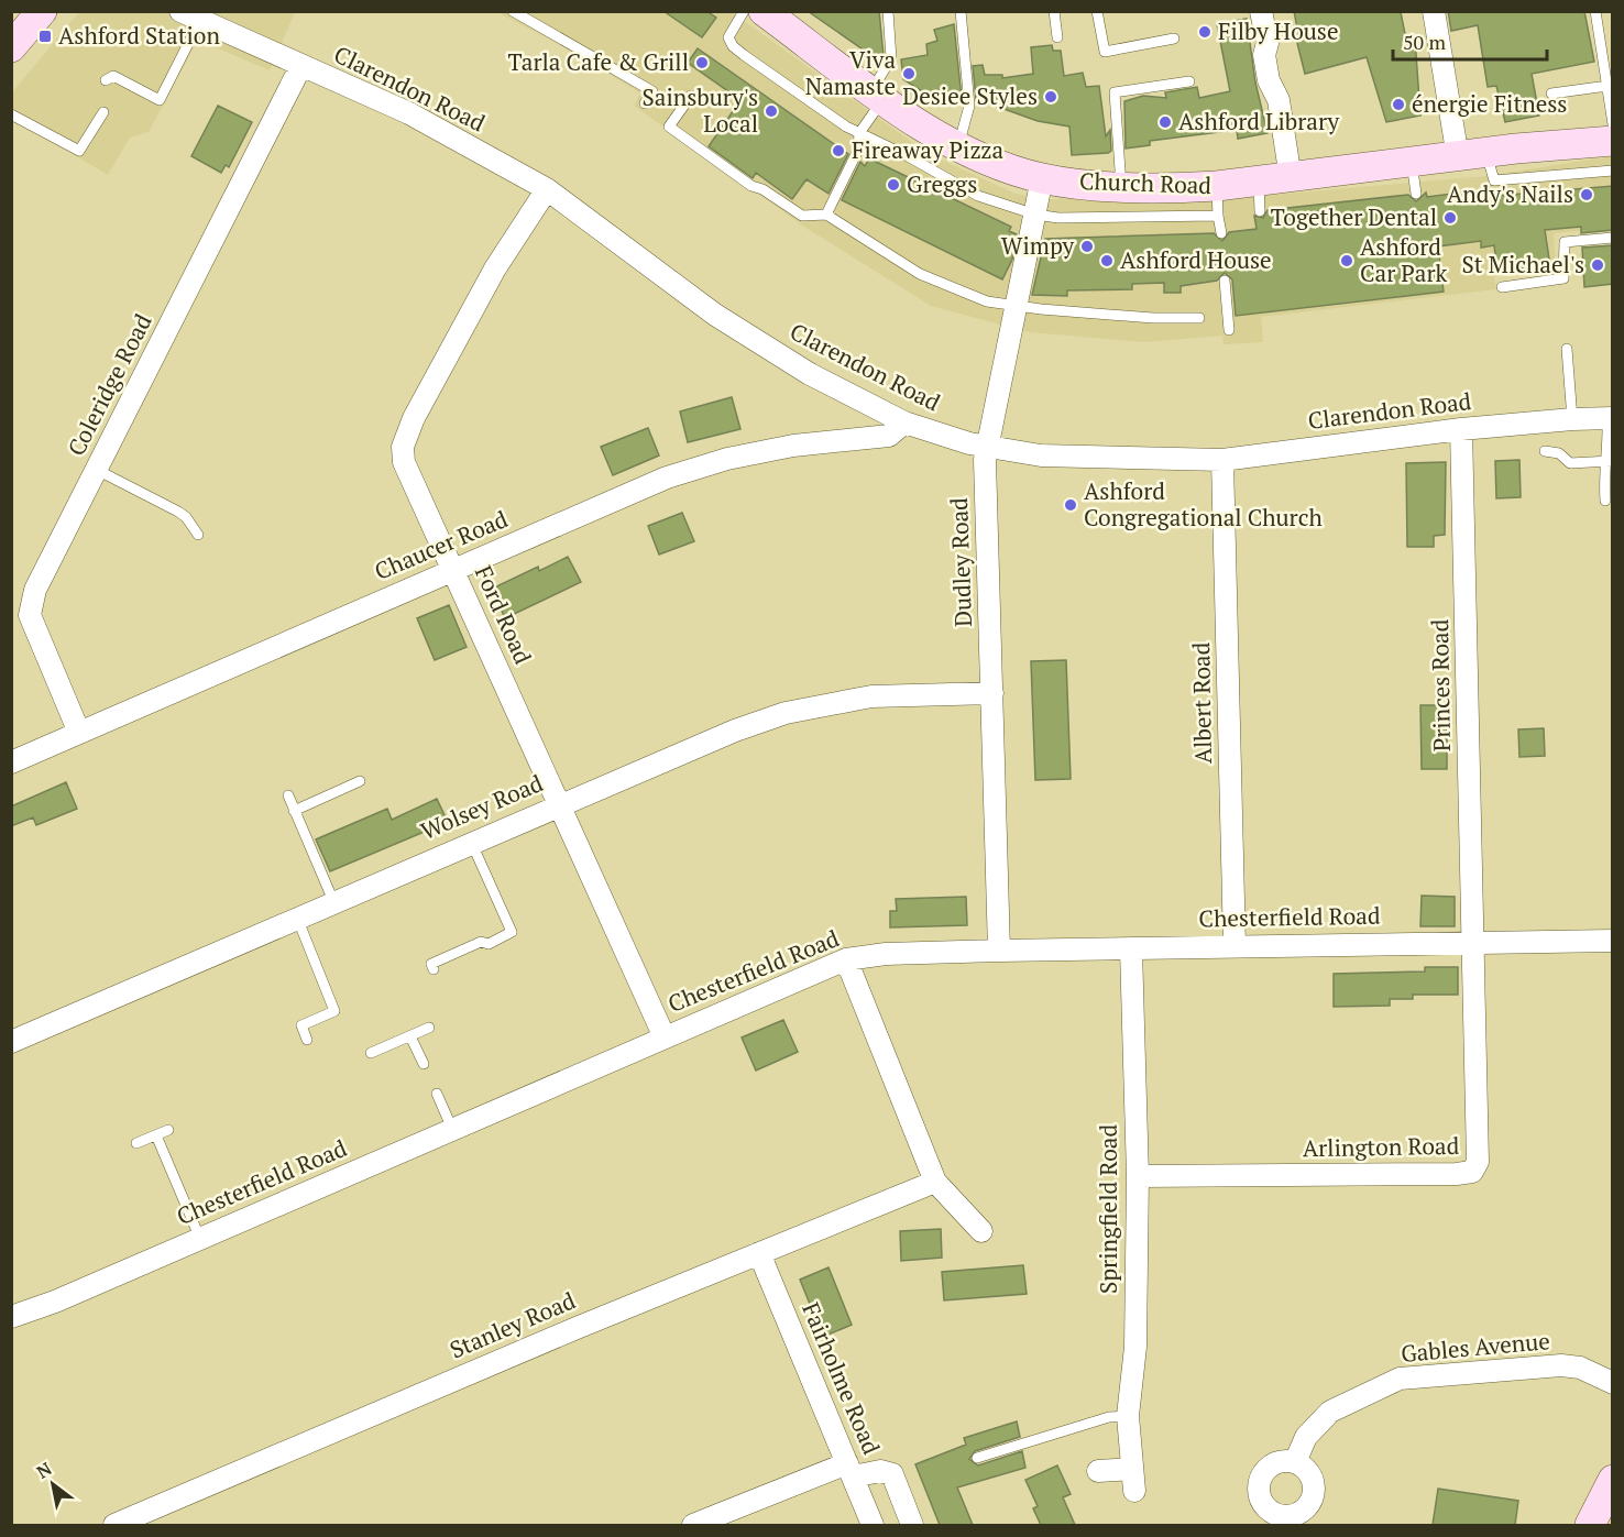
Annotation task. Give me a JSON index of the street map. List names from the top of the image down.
{
  "streets": {
    "main road": ["Church Road"],
    "street": [
      "Clarendon Road",
      "Coleridge Road",
      "Chaucer Road",
      "Dudley Road",
      "Ford Road",
      "Princes Road",
      "Albert Road",
      "Wolsey Road",
      "Chesterfield Road",
      "Arlington Road",
      "Springfield Road",
      "Stanley Road",
      "Gables Avenue",
      "Fairholme Road"
    ]
  },
  "crossings": [
    ["Clarendon Road", "Coleridge Road"],
    ["Clarendon Road", "Chaucer Road"],
    ["Clarendon Road", "Dudley Road"],
    ["Clarendon Road", "Ford Road"],
    ["Clarendon Road", "Princes Road"],
    ["Clarendon Road", "Albert Road"],
    ["Church Road", "Dudley Road"],
    ["Coleridge Road", "Chaucer Road"],
    ["Chaucer Road", "Ford Road"],
    ["Dudley Road", "Wolsey Road"],
    ["Dudley Road", "Chesterfield Road"],
    ["Ford Road", "Wolsey Road"],
    ["Ford Road", "Chesterfield Road"],
    ["Princes Road", "Chesterfield Road"],
    ["Princes Road", "Arlington Road"],
    ["Albert Road", "Chesterfield Road"],
    ["Chesterfield Road", "Arlington Road"],
    ["Chesterfield Road", "Springfield Road"],
    ["Arlington Road", "Springfield Road"],
    ["Stanley Road", "Fairholme Road"]
  ],
  "places": {
    "other": [
      "Filby House",
      "Tarla Cafe & Grill",
      "Viva Namaste",
      "Desiee Styles",
      "énergie Fitness",
      "Sainsbury's Local",
      "Ashford Library",
      "Fireaway Pizza",
      "Greggs",
      "Andy's Nails",
      "Together Dental",
      "Wimpy",
      "Ashford House",
      "Ashford Car Park",
      "St Michael's",
      "Ashford Congregational Church"
    ],
    "transit": ["Ashford Station"]
  },
  "scale_bar": "50 m",
  "north": "top left"
}
